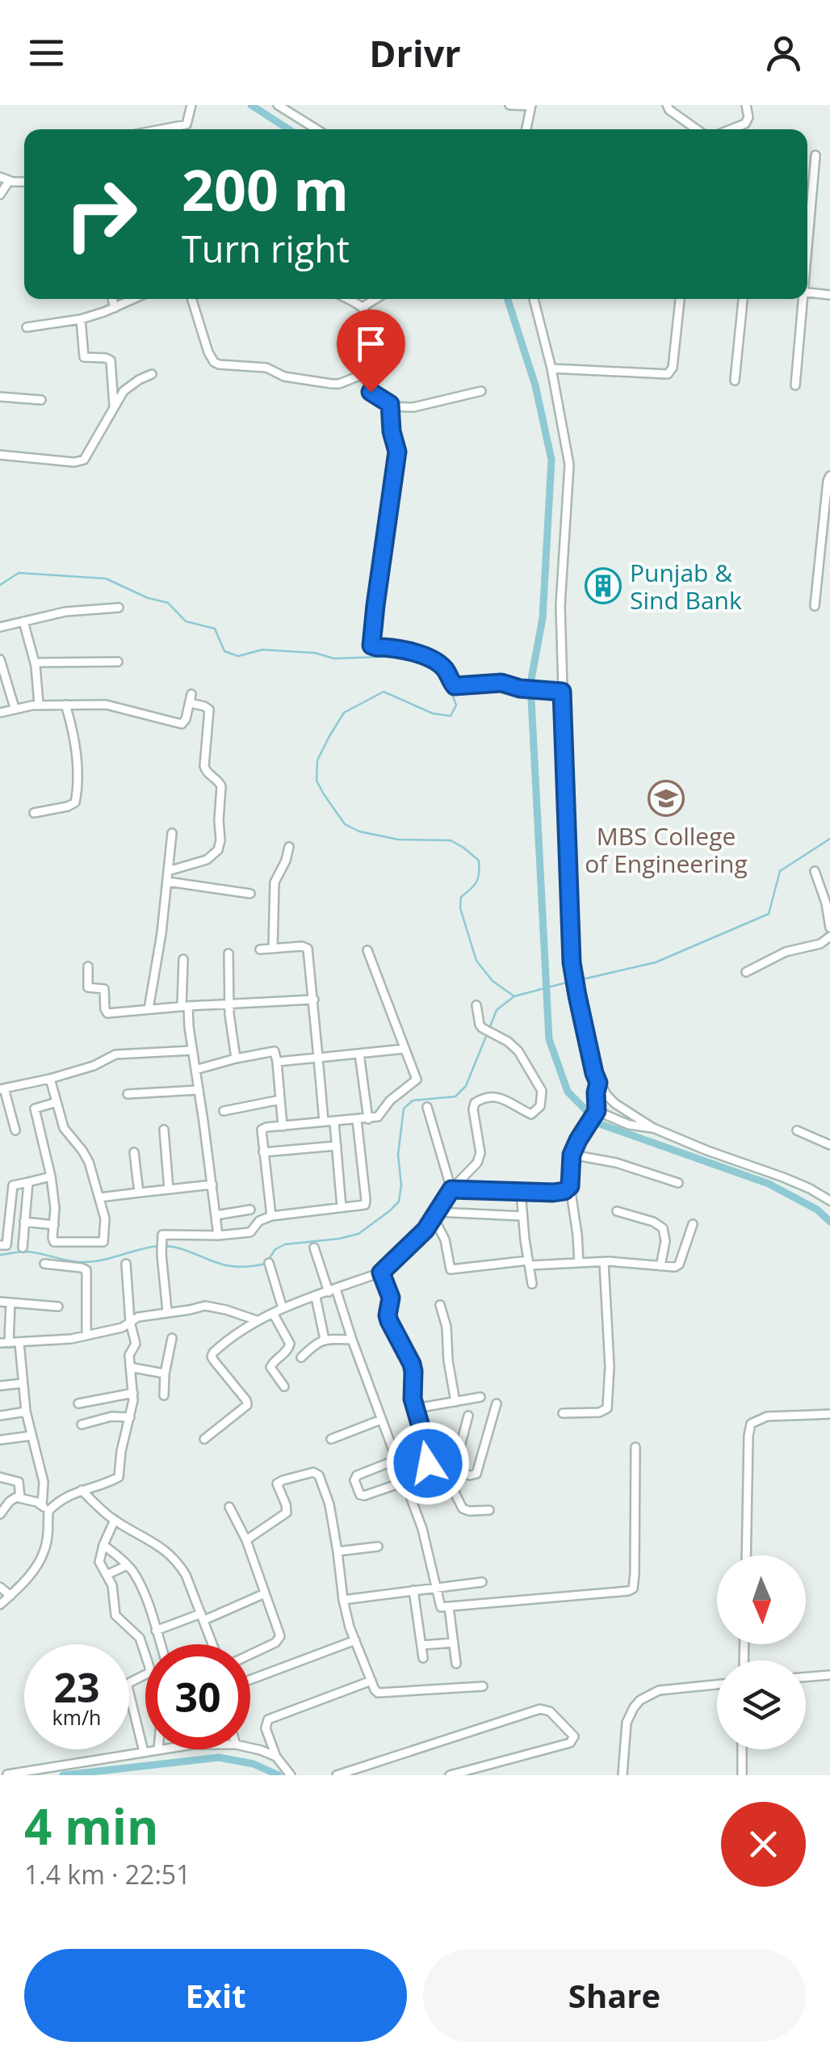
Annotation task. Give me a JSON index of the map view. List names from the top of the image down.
{
  "places": {
    "building": ["Punjab & Sind Bank"],
    "school or university": ["MBS College of Engineering"]
  },
  "north": "bottom",
  "page": {
    "header": "Drivr",
    "turn": ["200 m", "Turn right"],
    "speed": "23 km/h",
    "limit": "30",
    "heading": ["4 min", "1.4 km · 22:51"],
    "buttons": ["Exit", "Share"]
  }
}
